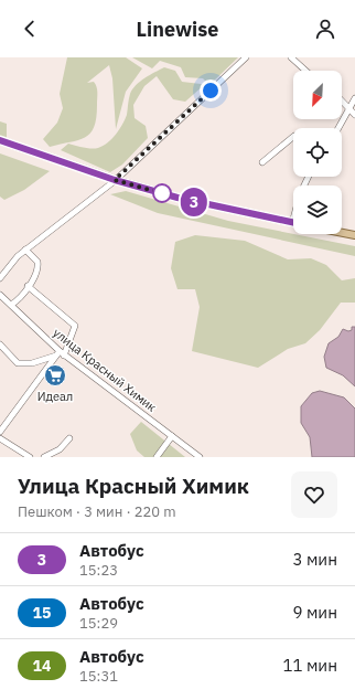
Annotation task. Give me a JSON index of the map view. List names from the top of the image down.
{
  "streets": {
    "street": ["улица Красный Химик"]
  },
  "places": {
    "supermarket": ["Идеал"]
  },
  "lines": ["bus line 3"],
  "north": "bottom left",
  "page": {
    "header": "Linewise",
    "on_map": "3",
    "heading": ["Улица Красный Химик", "Пешком · 3 мин · 220 m"],
    "list": [
      {
        "mark": "3",
        "name": "Автобус",
        "note": "15:23",
        "value": "3 мин"
      },
      {
        "mark": "15",
        "name": "Автобус",
        "note": "15:29",
        "value": "9 мин"
      },
      {
        "mark": "14",
        "name": "Автобус",
        "note": "15:31",
        "value": "11 мин"
      }
    ]
  }
}
